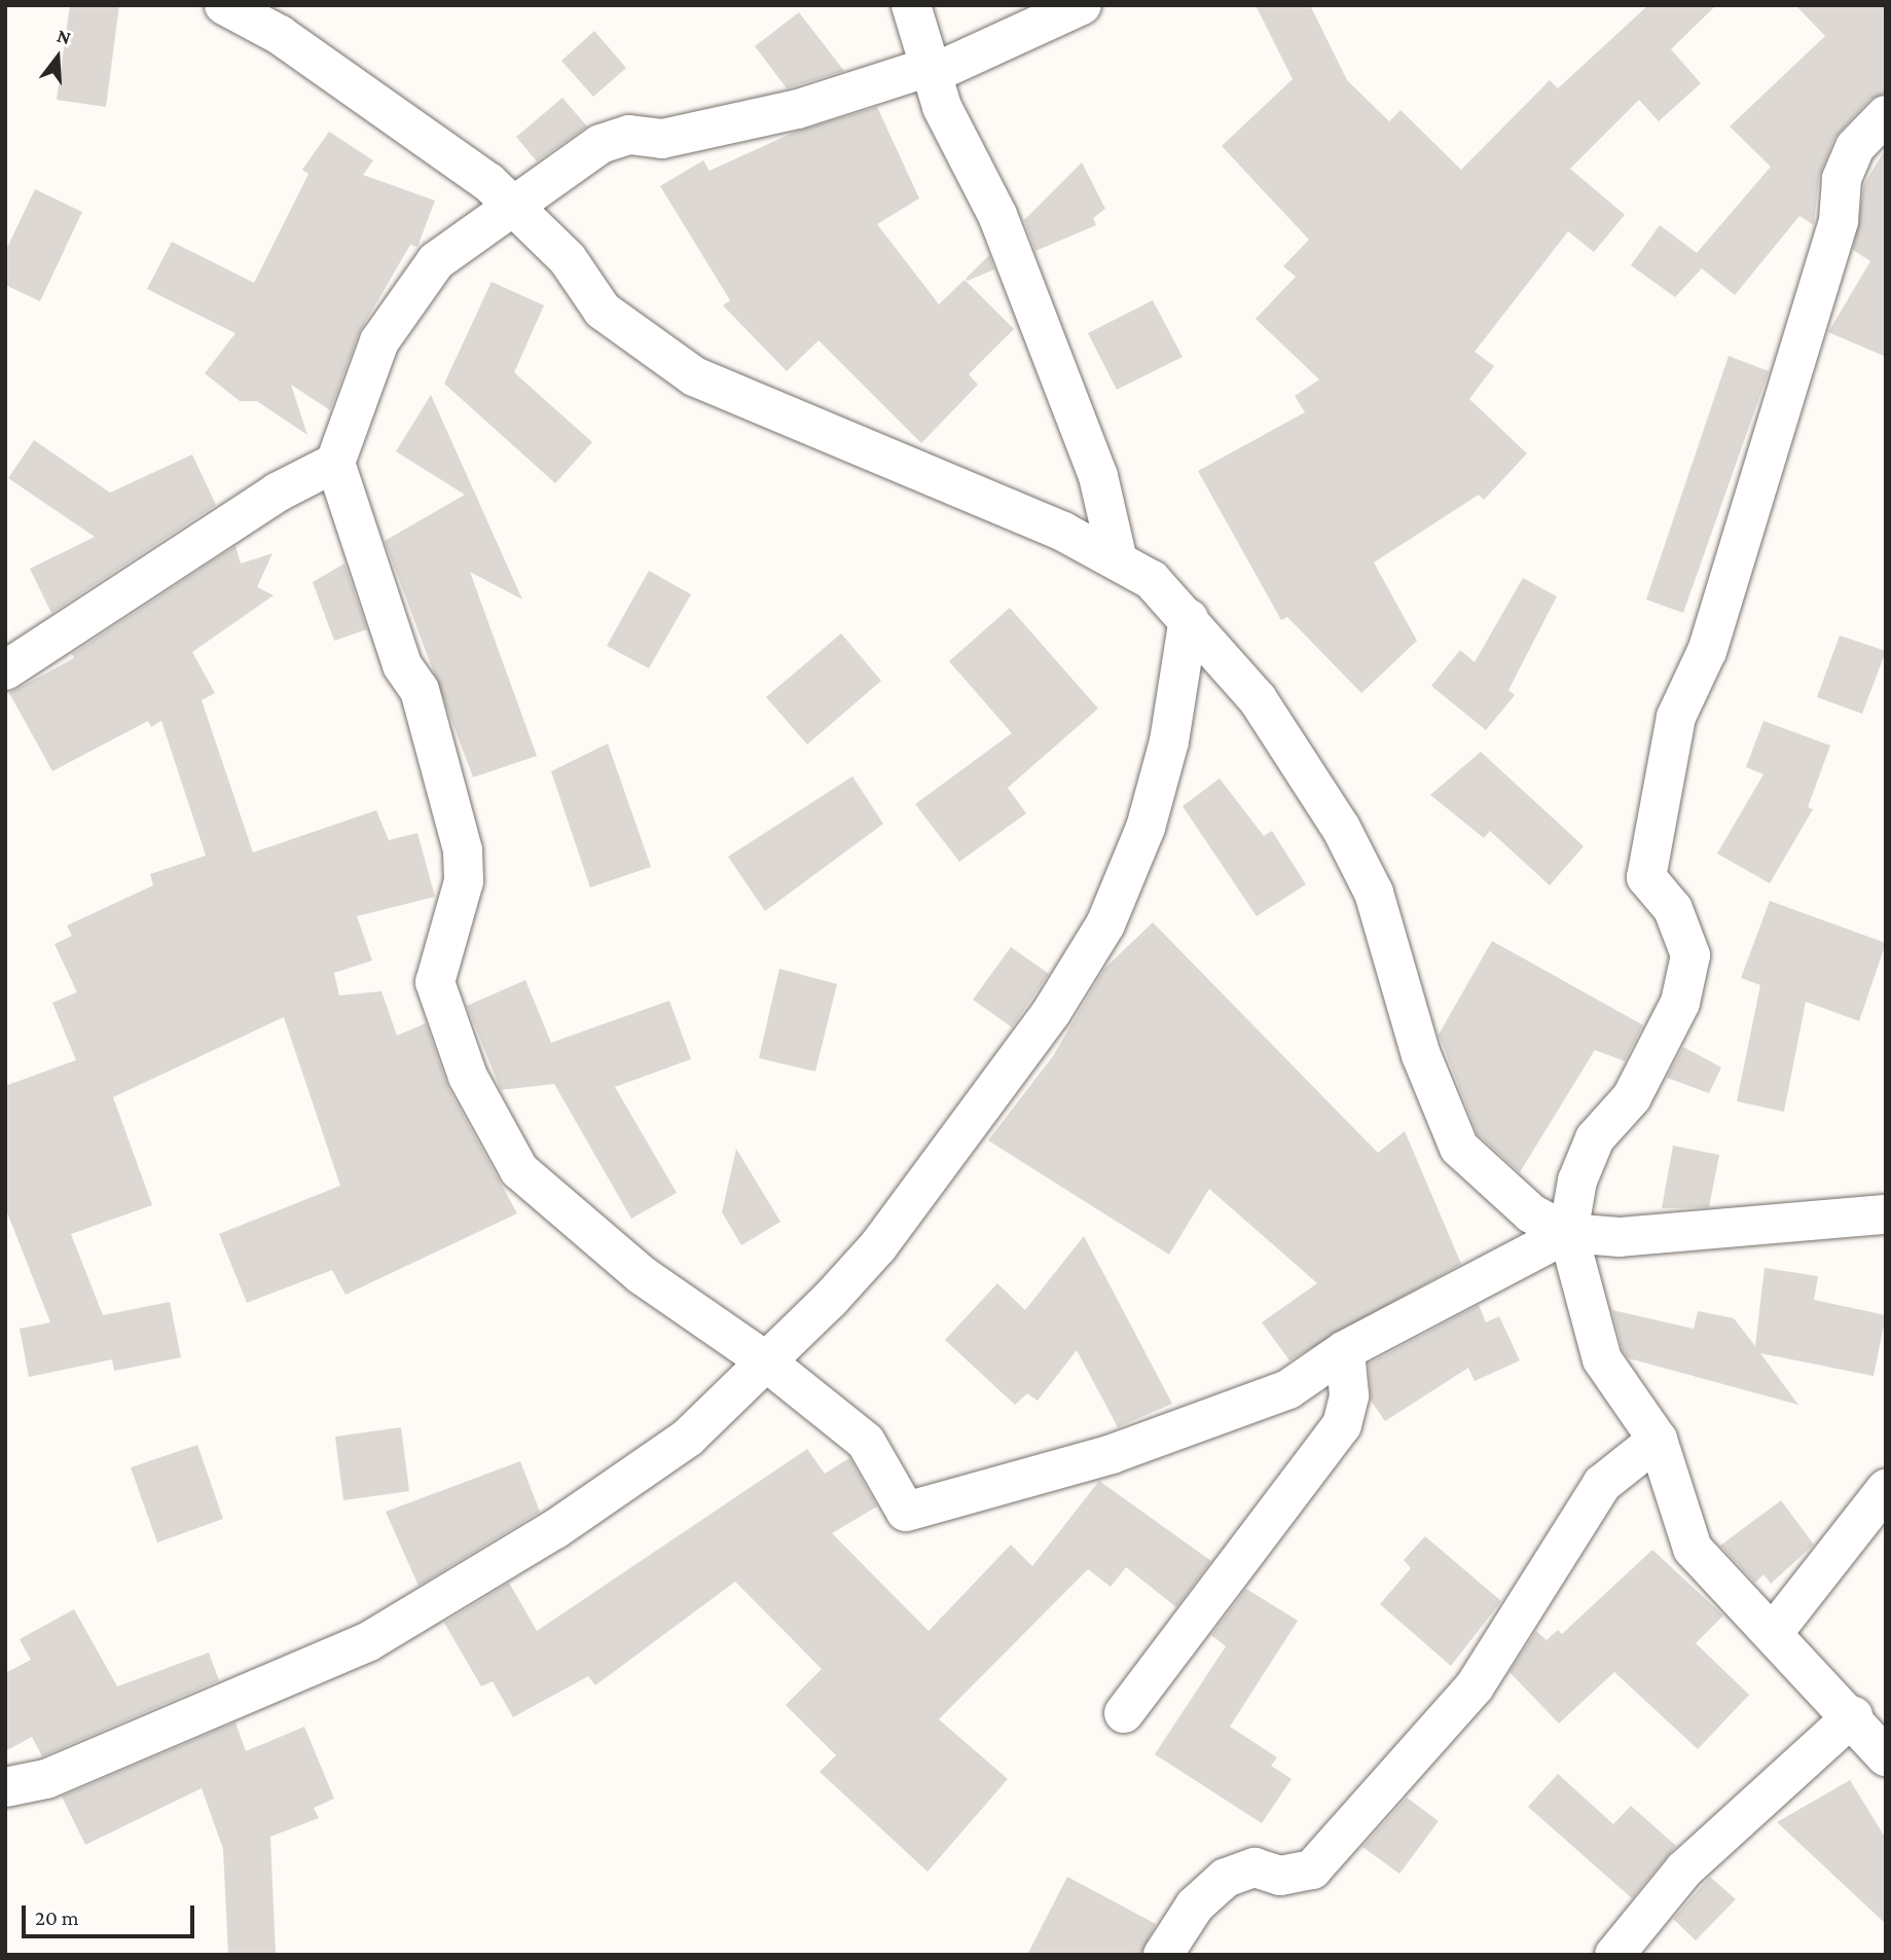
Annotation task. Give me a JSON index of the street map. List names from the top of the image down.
{
  "scale_bar": "20 m",
  "north": "top"
}
